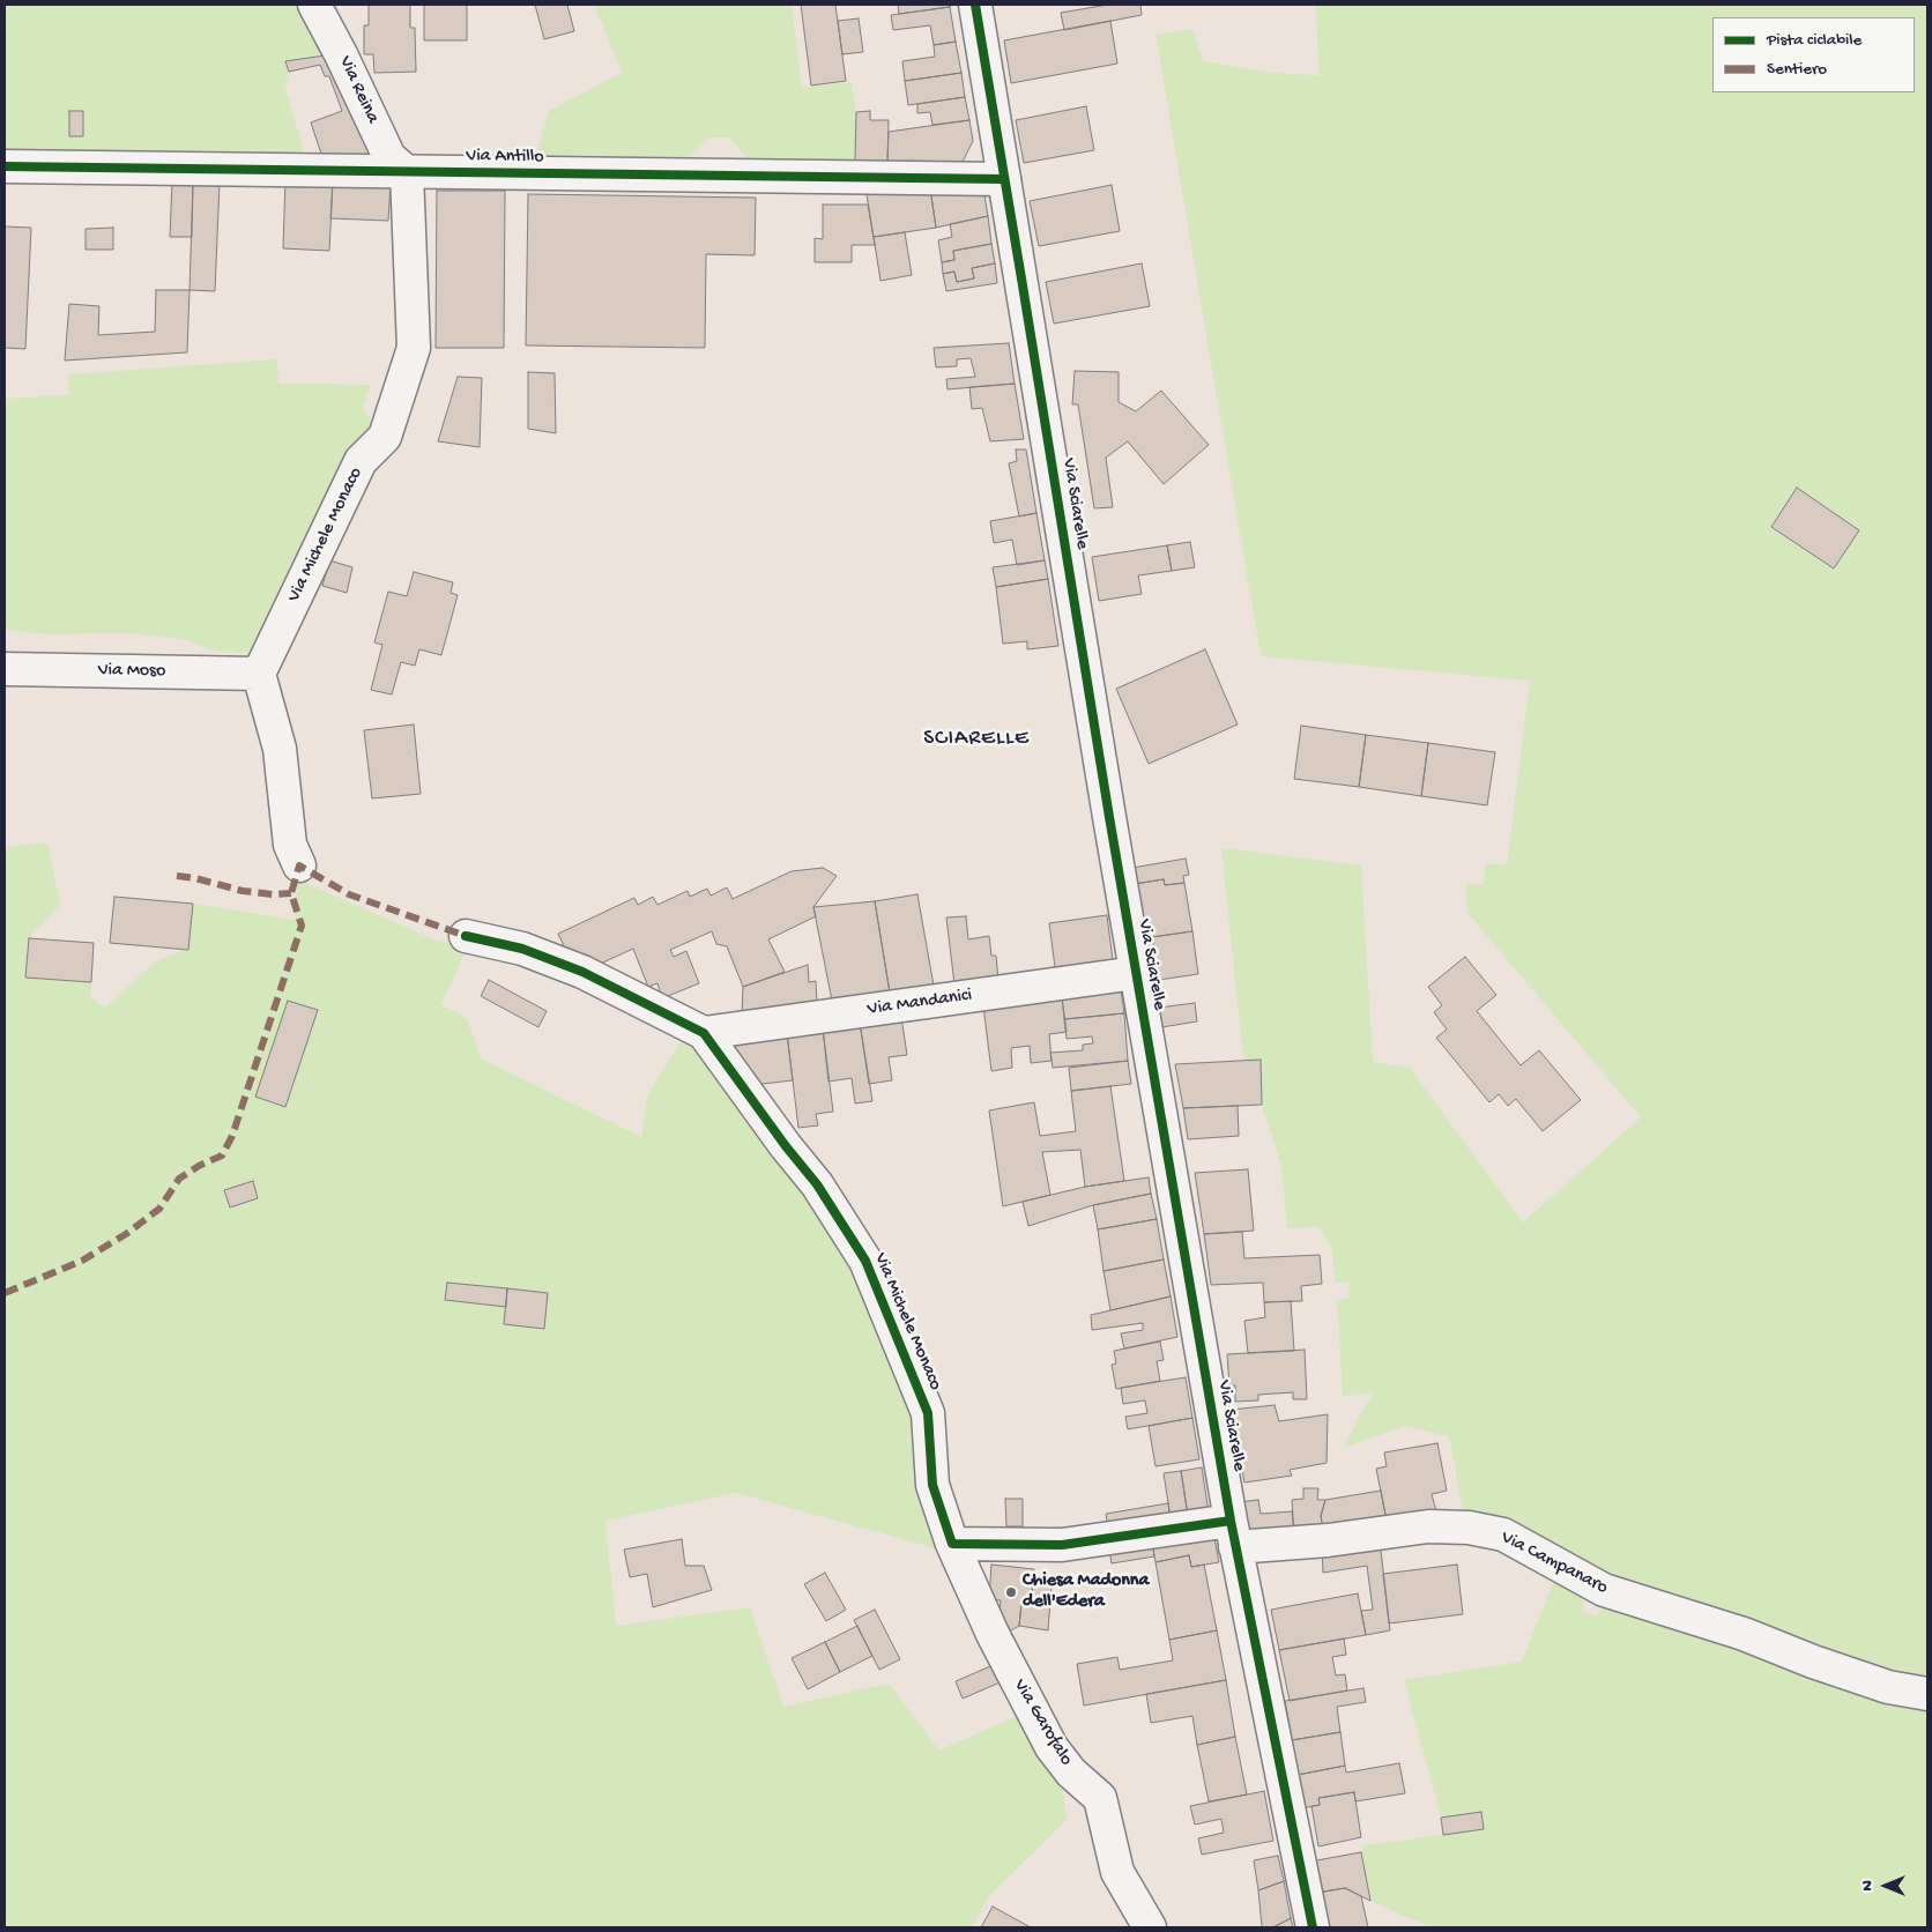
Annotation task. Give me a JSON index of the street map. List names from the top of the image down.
{
  "streets": {
    "street": [
      "Via Reina",
      "Via Antillo",
      "Via Sciarelle",
      "Via Michele Monaco",
      "Via Moso",
      "Via Mandanici",
      "Via Campanaro",
      "Via Garofalo"
    ]
  },
  "crossings": [
    ["Via Reina", "Via Antillo"],
    ["Via Reina", "Via Michele Monaco"],
    ["Via Antillo", "Via Sciarelle"],
    ["Via Antillo", "Via Michele Monaco"],
    ["Via Sciarelle", "Via Mandanici"],
    ["Via Sciarelle", "Via Campanaro"],
    ["Via Michele Monaco", "Via Moso"],
    ["Via Michele Monaco", "Via Mandanici"],
    ["Via Michele Monaco", "Via Garofalo"]
  ],
  "districts": ["SCIARELLE"],
  "places": ["Chiesa Madonna dell'Edera"],
  "legend": ["Pista ciclabile", "Sentiero"],
  "north": "left"
}
